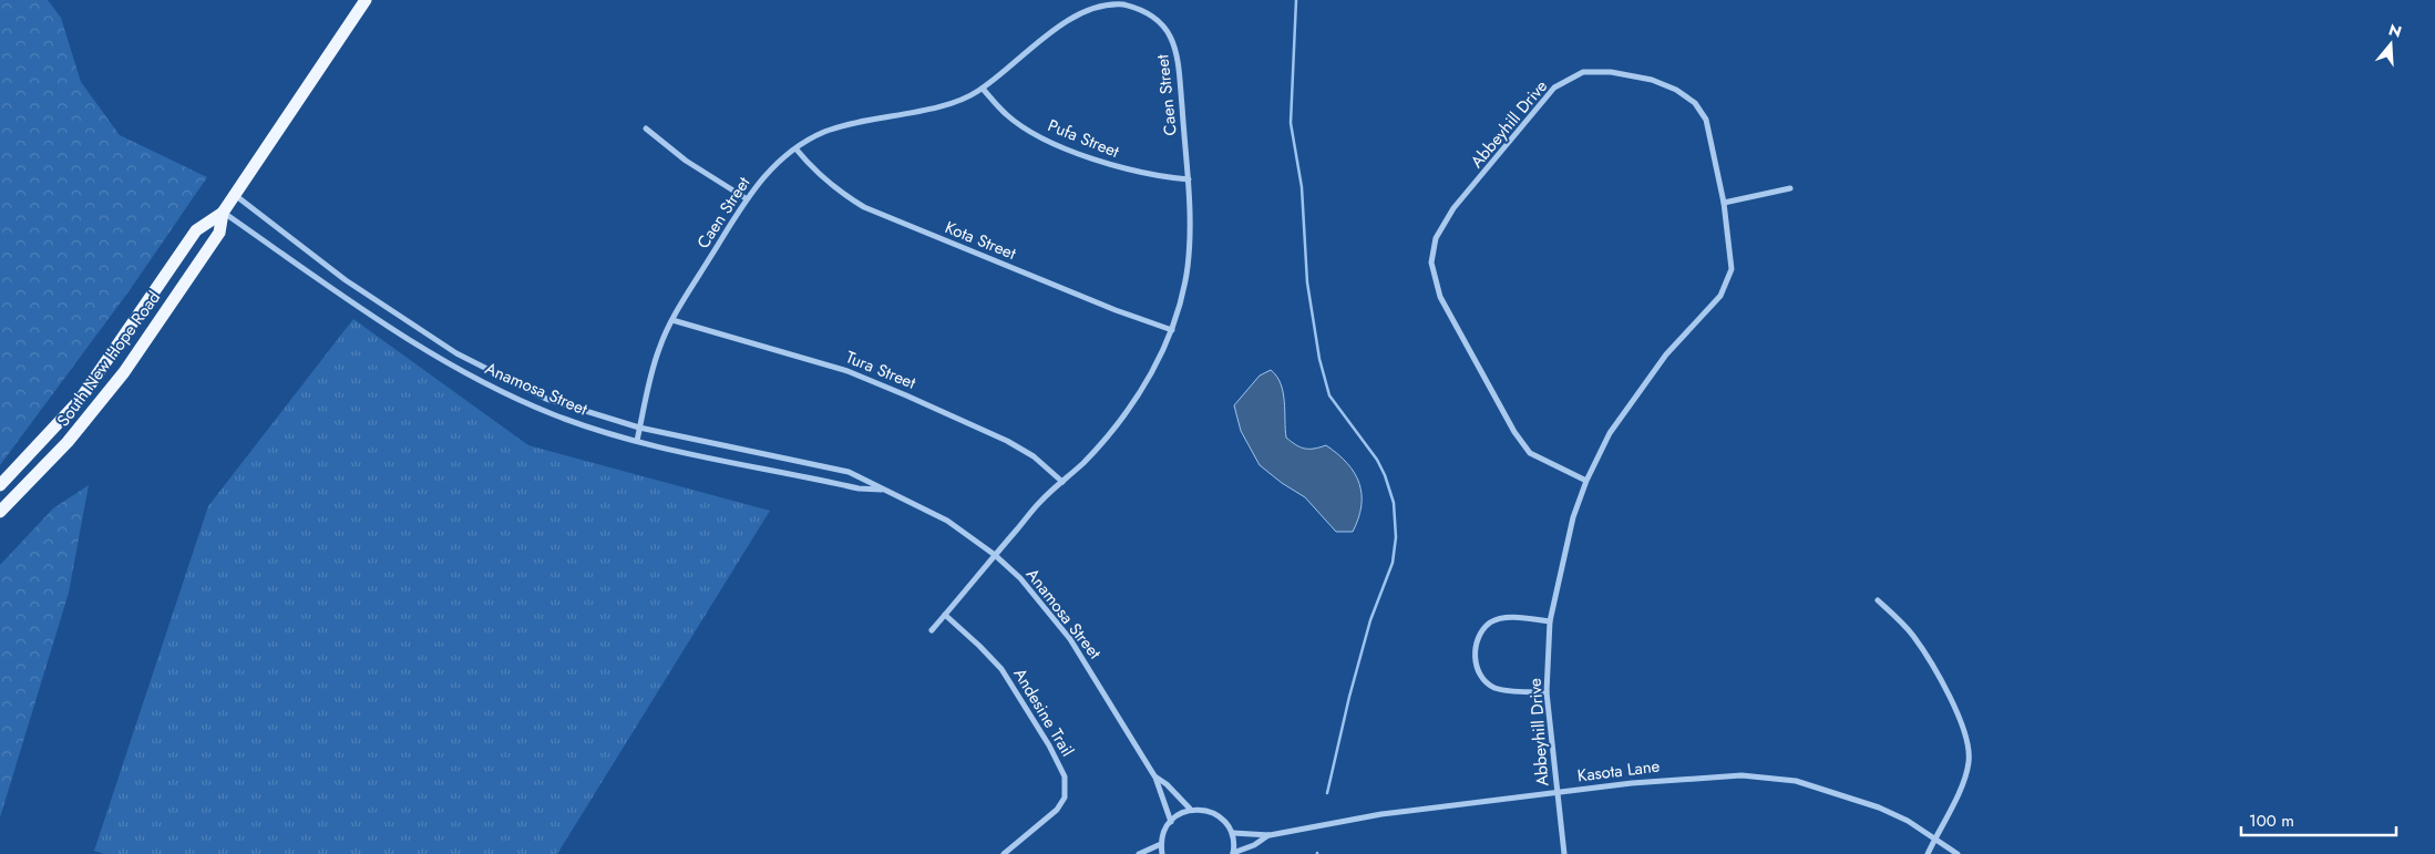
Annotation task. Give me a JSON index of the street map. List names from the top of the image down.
{
  "streets": {
    "main road": ["South New Hope Road"],
    "street": [
      "Caen Street",
      "Abbeyhill Drive",
      "Pufa Street",
      "Kota Street",
      "Tura Street",
      "Anamosa Street",
      "Andesine Trail",
      "Kasota Lane"
    ]
  },
  "crossings": [
    ["Caen Street", "Pufa Street"],
    ["Caen Street", "Kota Street"],
    ["Caen Street", "Tura Street"],
    ["Caen Street", "Anamosa Street"],
    ["Caen Street", "Andesine Trail"],
    ["Abbeyhill Drive", "Kasota Lane"],
    ["South New Hope Road", "Anamosa Street"]
  ],
  "scale_bar": "100 m",
  "north": "top"
}
